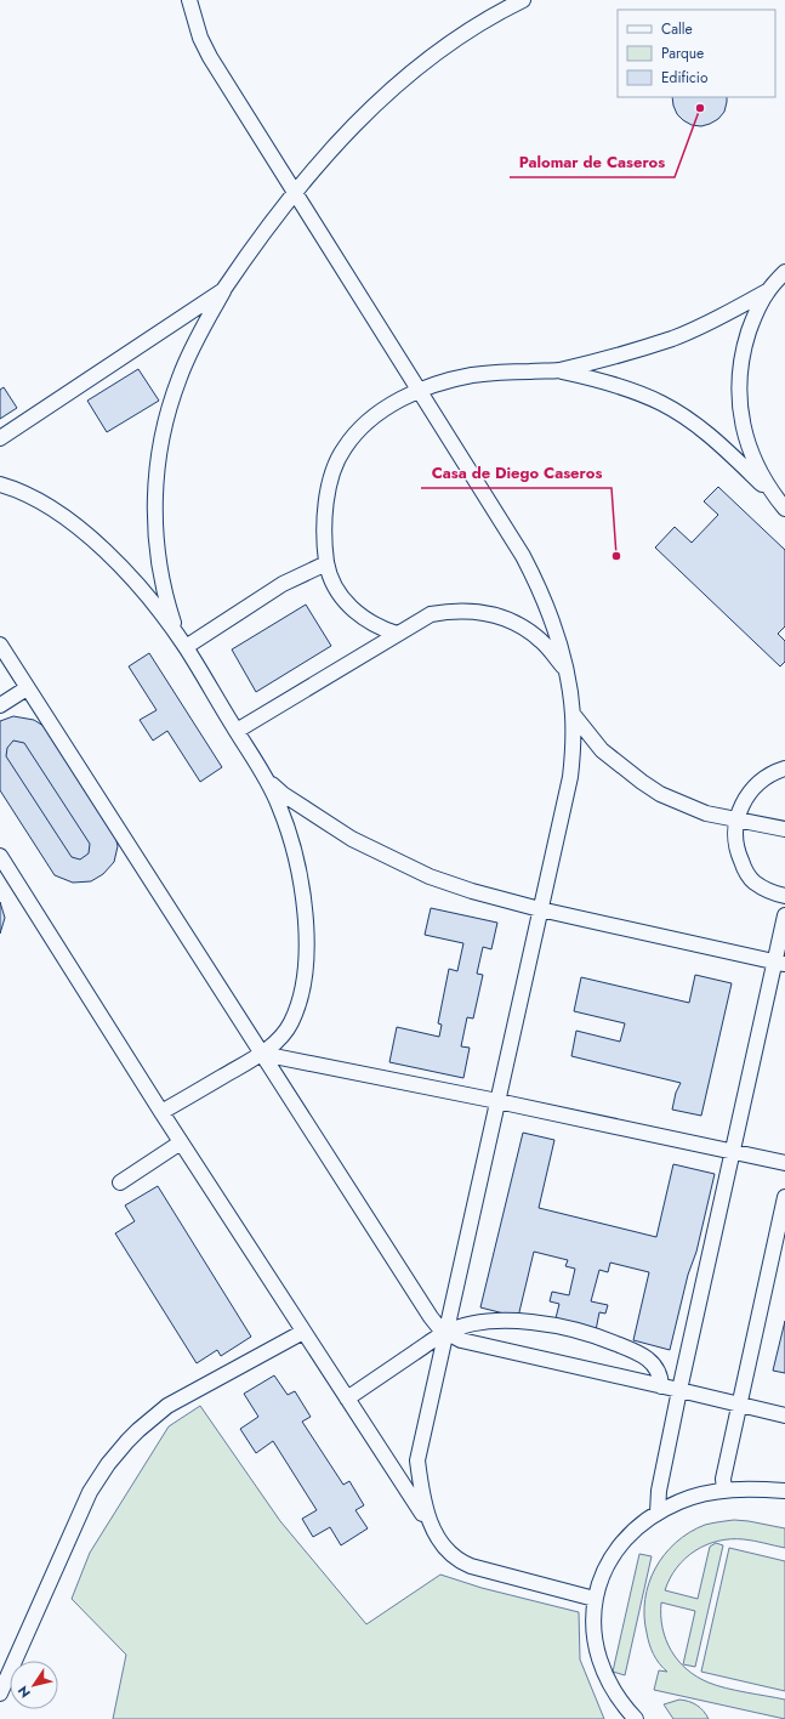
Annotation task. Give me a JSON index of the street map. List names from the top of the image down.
{
  "places": ["Palomar de Caseros", "Casa de Diego Caseros"],
  "legend": ["Calle", "Parque", "Edificio"],
  "north": "bottom left"
}
